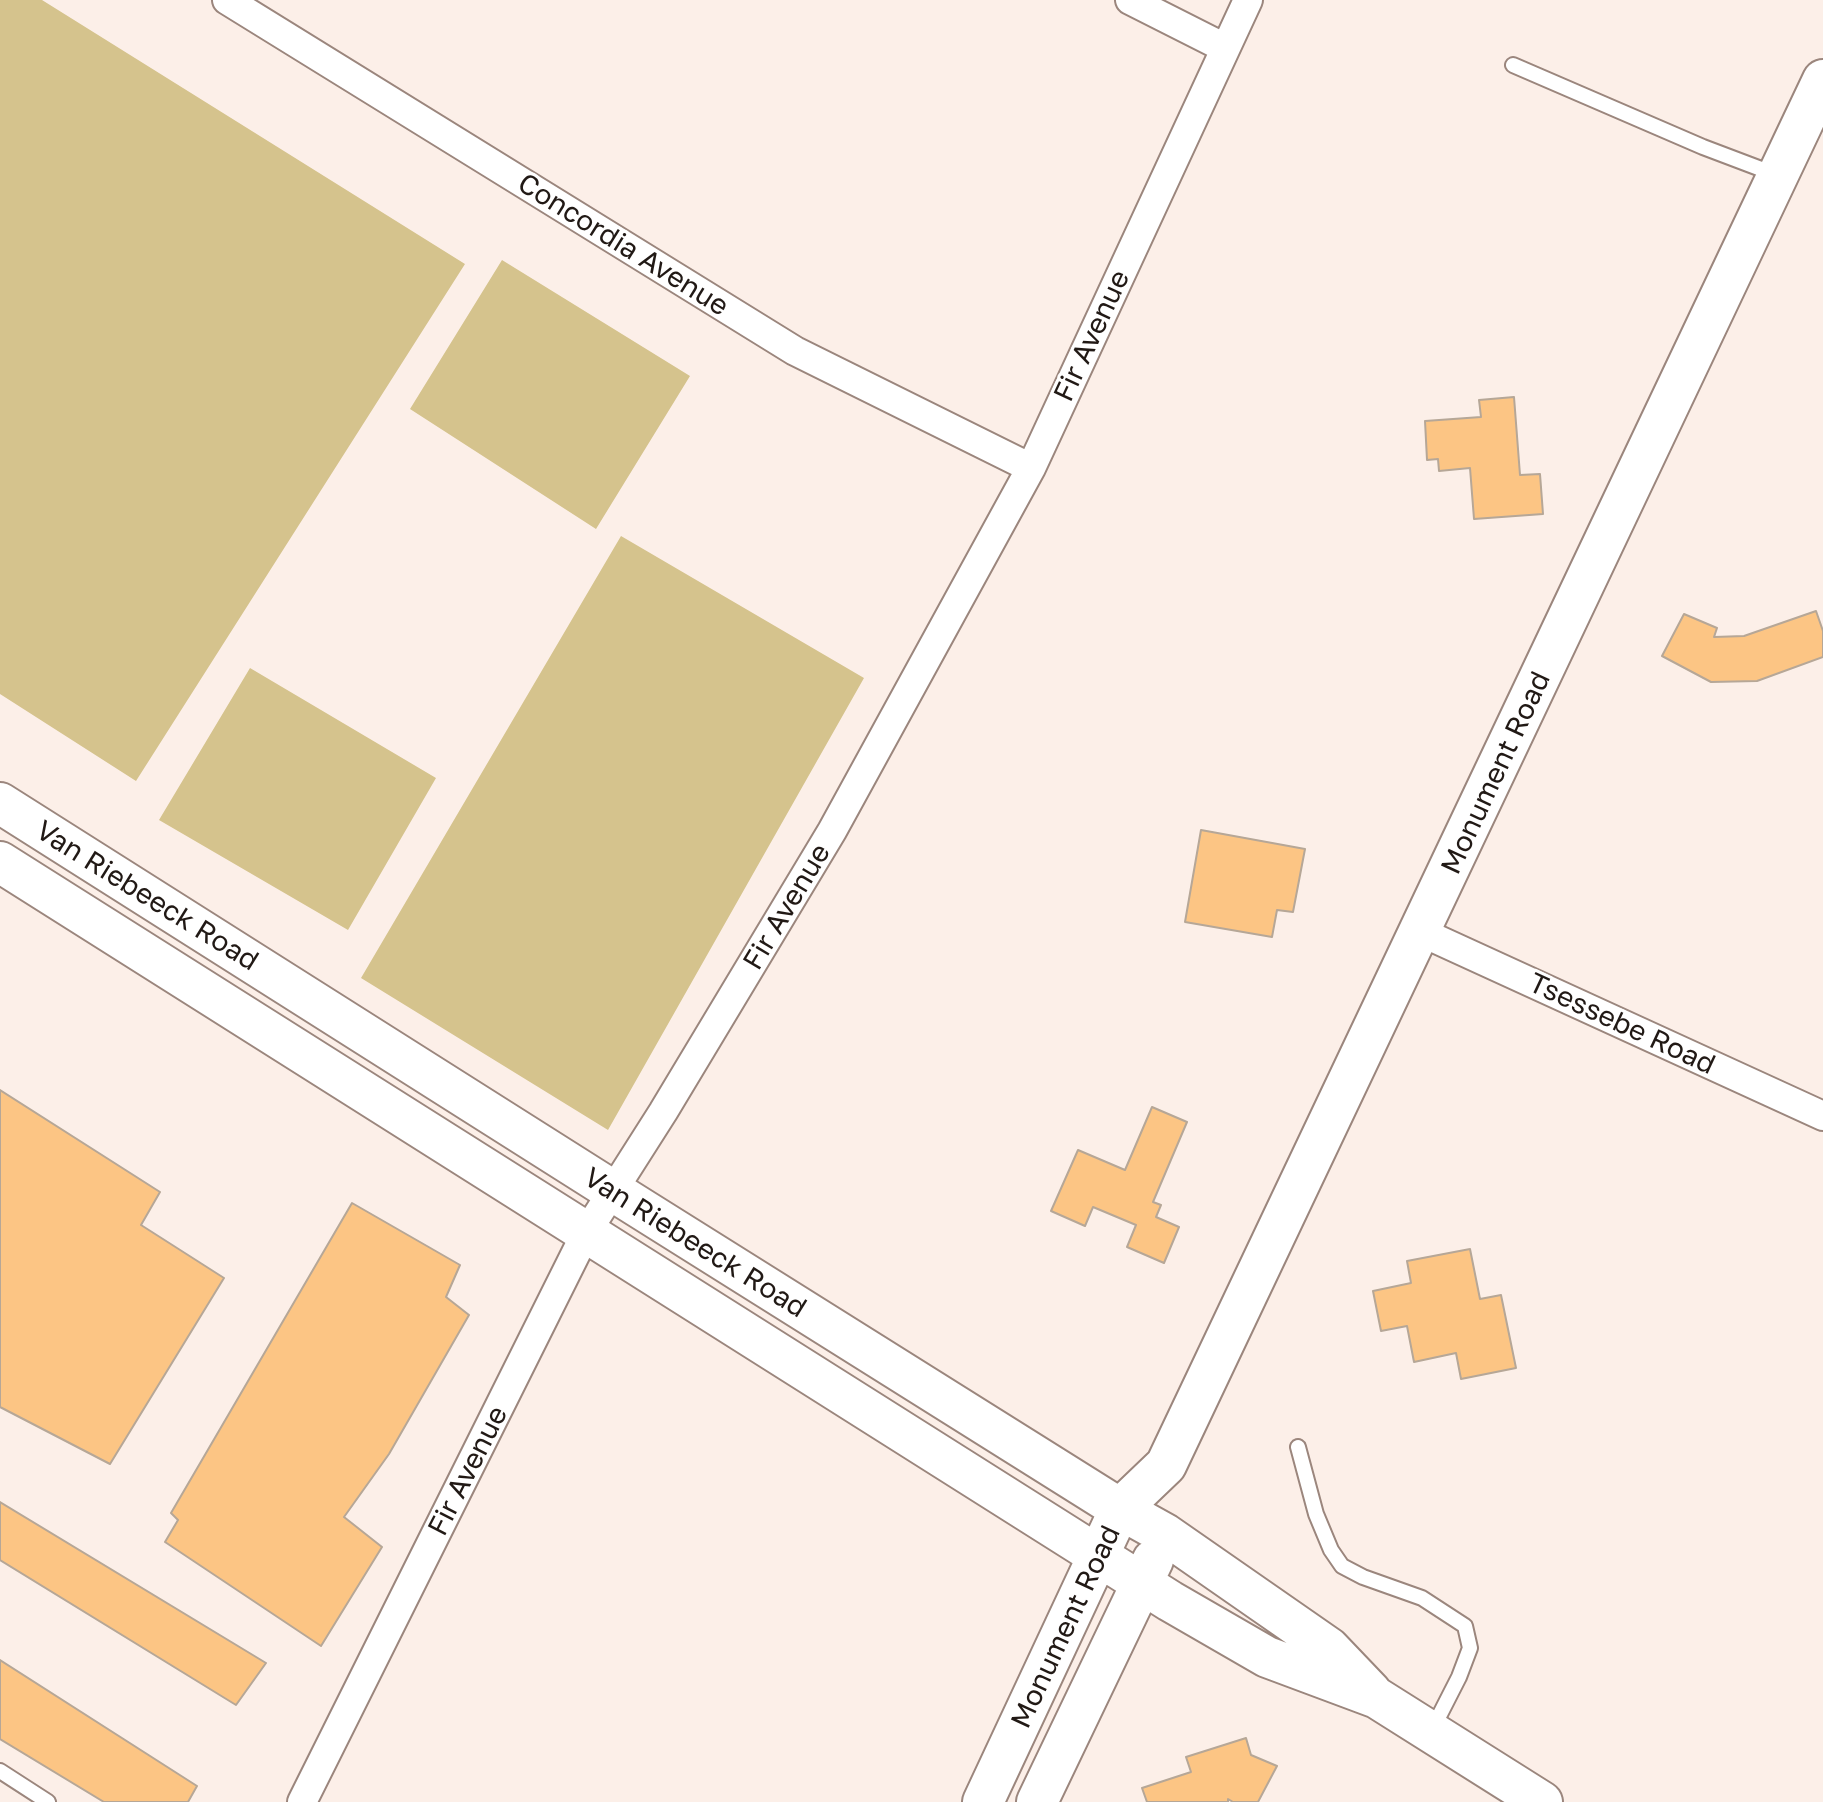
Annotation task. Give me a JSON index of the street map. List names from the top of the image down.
{
  "streets": {
    "street": [
      "Concordia Avenue",
      "Fir Avenue",
      "Monument Road",
      "Van Riebeeck Road",
      "Tsessebe Road"
    ]
  },
  "crossings": [
    ["Concordia Avenue", "Fir Avenue"],
    ["Fir Avenue", "Van Riebeeck Road"],
    ["Monument Road", "Van Riebeeck Road"],
    ["Monument Road", "Tsessebe Road"]
  ]
}
